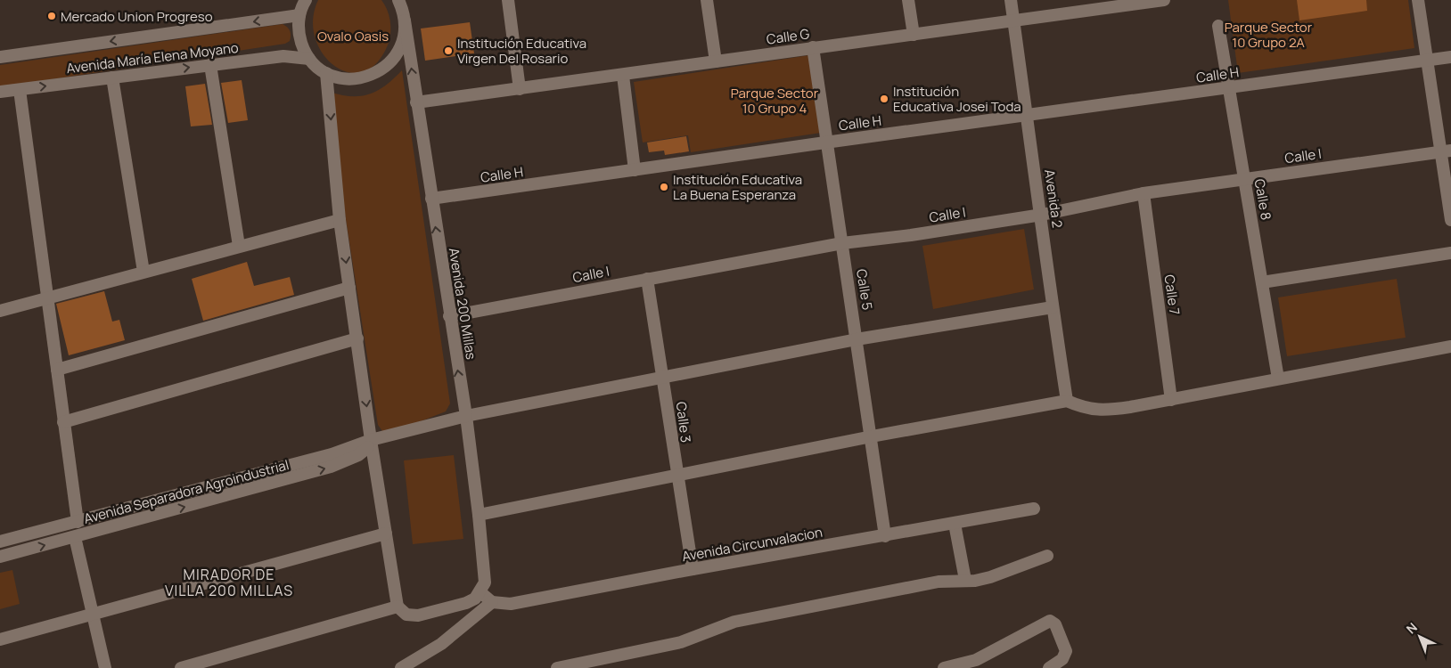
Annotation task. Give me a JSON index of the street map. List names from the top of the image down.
{
  "streets": {
    "street": [
      "Calle G",
      "Avenida María Elena Moyano",
      "Calle H",
      "Calle I",
      "Avenida 2",
      "Calle 8",
      "Calle 5",
      "Calle 7",
      "Avenida 200 Millas",
      "Calle 3",
      "Avenida Separadora Agroindustrial",
      "Avenida Circunvalacion"
    ]
  },
  "crossings": [
    ["Calle G", "Avenida 2"],
    ["Calle G", "Calle 5"],
    ["Calle G", "Avenida 200 Millas"],
    ["Calle H", "Avenida 2"],
    ["Calle H", "Calle 8"],
    ["Calle H", "Calle 5"],
    ["Calle H", "Avenida 200 Millas"],
    ["Calle I", "Avenida 2"],
    ["Calle I", "Calle 8"],
    ["Calle I", "Calle 5"],
    ["Calle I", "Calle 7"],
    ["Calle I", "Avenida 200 Millas"],
    ["Calle I", "Calle 3"],
    ["Avenida 2", "Avenida Separadora Agroindustrial"],
    ["Calle 5", "Avenida Separadora Agroindustrial"],
    ["Calle 5", "Avenida Circunvalacion"],
    ["Avenida 200 Millas", "Avenida Separadora Agroindustrial"],
    ["Calle 3", "Avenida Separadora Agroindustrial"],
    ["Calle 3", "Avenida Circunvalacion"]
  ],
  "districts": ["MIRADOR DE VILLA 200 MILLAS"],
  "parks": ["Parque Sector 10 Grupo 2A", "Ovalo Oasis", "Parque Sector 10 Grupo 4"],
  "places": [
    "Mercado Union Progreso",
    "Institución Educativa Virgen Del Rosario",
    "Institución Educativa Josei Toda",
    "Institución Educativa La Buena Esperanza"
  ],
  "north": "top left"
}
